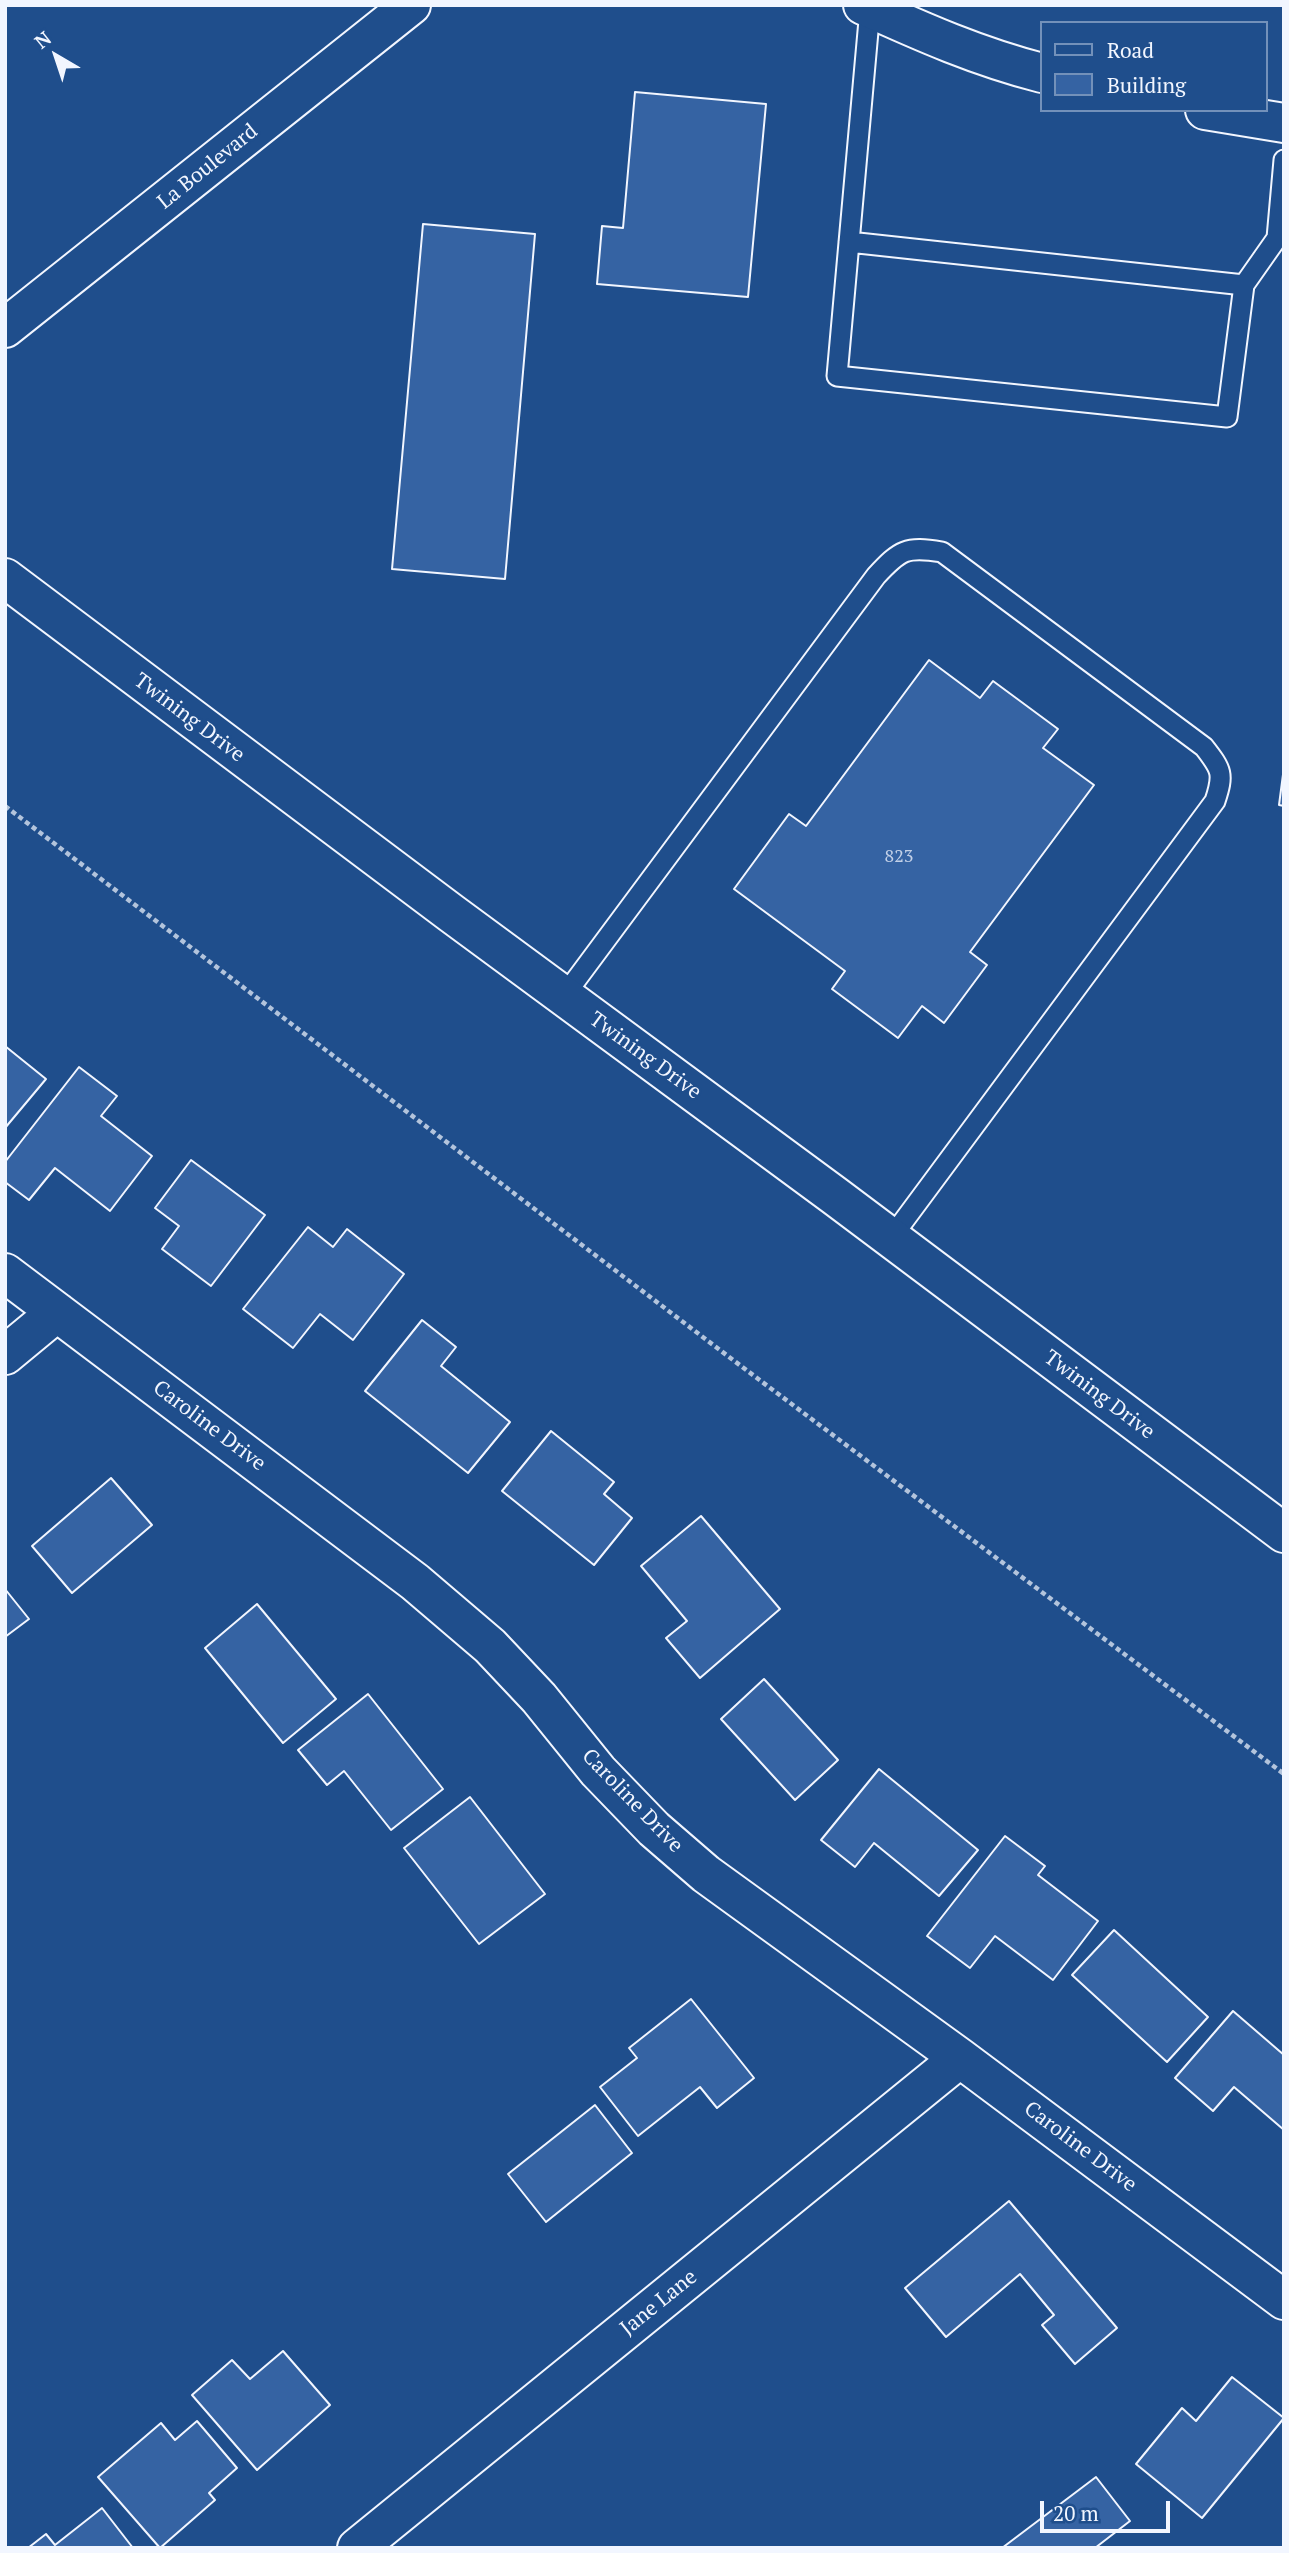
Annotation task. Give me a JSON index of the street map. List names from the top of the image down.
{
  "streets": {
    "street": [
      "La Boulevard",
      "Twining Drive",
      "Caroline Drive",
      "Jane Lane"
    ]
  },
  "crossings": [
    ["Caroline Drive", "Jane Lane"]
  ],
  "house_numbers": ["823"],
  "legend": ["Road", "Building"],
  "scale_bar": "20 m",
  "north": "top left"
}
